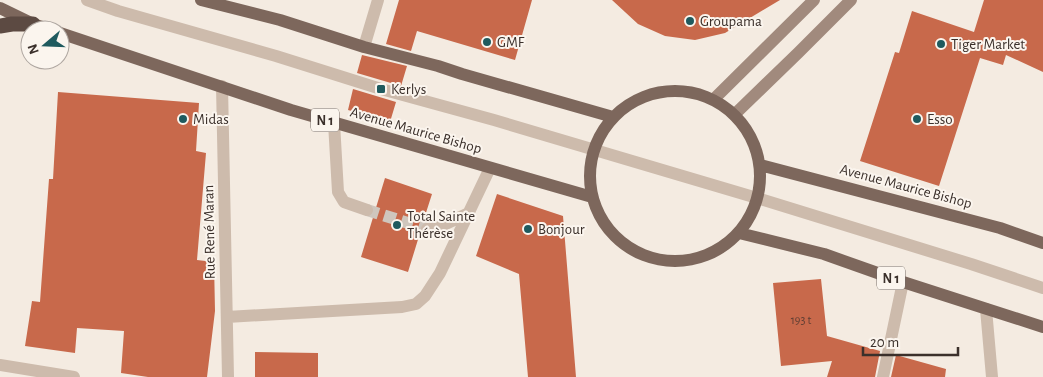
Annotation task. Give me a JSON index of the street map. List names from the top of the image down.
{
  "streets": {
    "main road": ["N 1", "Avenue Maurice Bishop"],
    "street": ["Rue René Maran"]
  },
  "crossings": [
    ["Avenue Maurice Bishop", "Rue René Maran"]
  ],
  "places": {
    "other": [
      "Groupama",
      "GMF",
      "Tiger Market",
      "Midas",
      "Esso",
      "Total Sainte Thérèse",
      "Bonjour"
    ],
    "transit": ["Kerlys"]
  },
  "house_numbers": ["193 t"],
  "scale_bar": "20 m",
  "north": "left"
}
